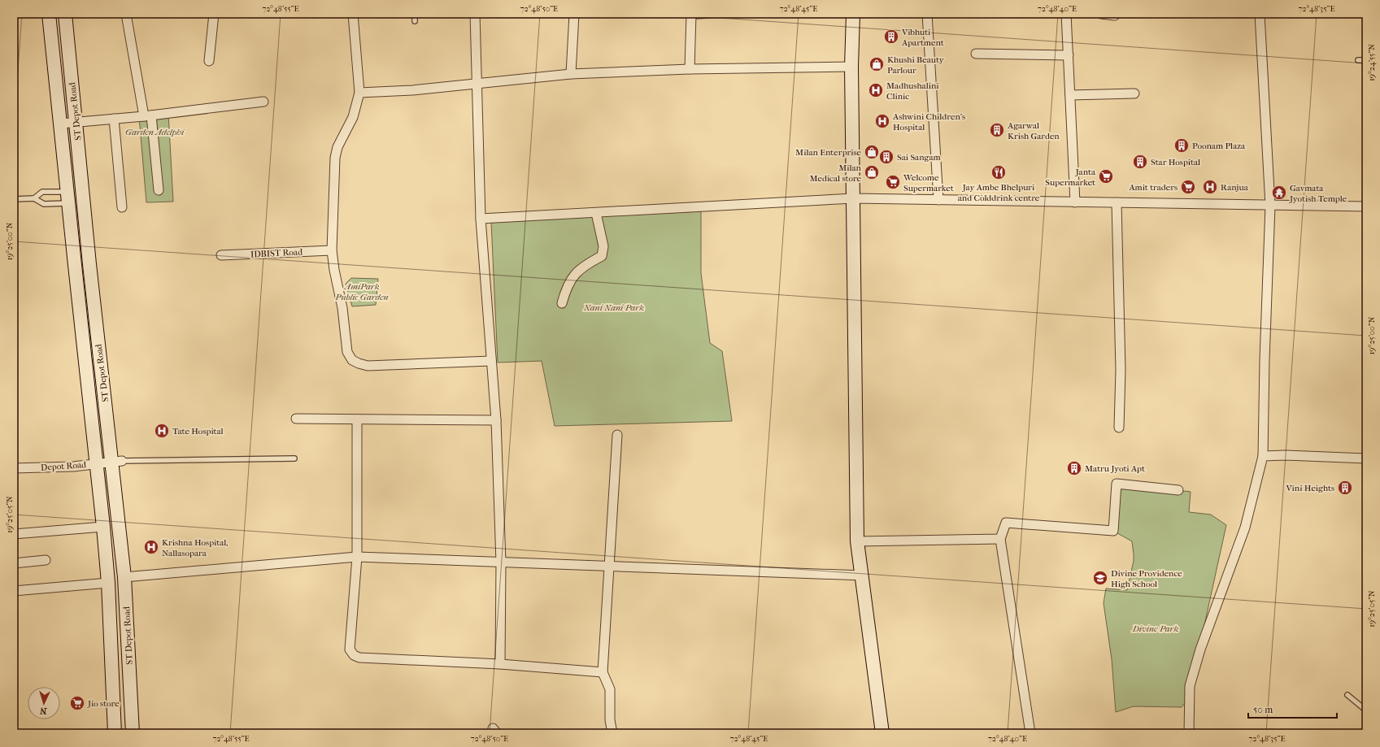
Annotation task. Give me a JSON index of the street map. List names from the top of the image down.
{
  "streets": {
    "street": ["ST Depot Road", "IDBIST Road", "Depot Road"]
  },
  "crossings": [
    ["ST Depot Road", "Depot Road"]
  ],
  "parks": [
    "Garden Adelphi",
    "AmiPark Public Garden",
    "Nani Nani Park",
    "Divine Park"
  ],
  "places": {
    "building": [
      "Vibhuti Apartment",
      "Agarwal Krish Garden",
      "Poonam Plaza",
      "Sai Sangam",
      "Star Hospital",
      "Matru Jyoti Apt",
      "Vini Heights"
    ],
    "shop": ["Khushi Beauty Parlour", "Milan Enterprise", "Milan Medical store"],
    "hospital": [
      "Madhushalini Clinic",
      "Ashwini Children's Hospital",
      "Ranjua",
      "Tate Hospital",
      "Krishna Hospital, Nallasopara"
    ],
    "restaurant": ["Jay Ambe Bhelpuri and Colddrink centre"],
    "supermarket": [
      "Janta Supermarket",
      "Welcome Supermarket",
      "Amit traders",
      "Jio store"
    ],
    "temple": ["Gavmata Jyotish Temple"],
    "school or university": ["Divine Providence High School"]
  },
  "scale_bar": "50 m",
  "north": "bottom",
  "coordinates": [
    "72°48'55\"E",
    "72°48'50\"E",
    "72°48'45\"E",
    "72°48'40\"E",
    "72°48'35\"E",
    "19°24'55\"N",
    "19°25'00\"N",
    "19°25'05\"N"
  ]
}
